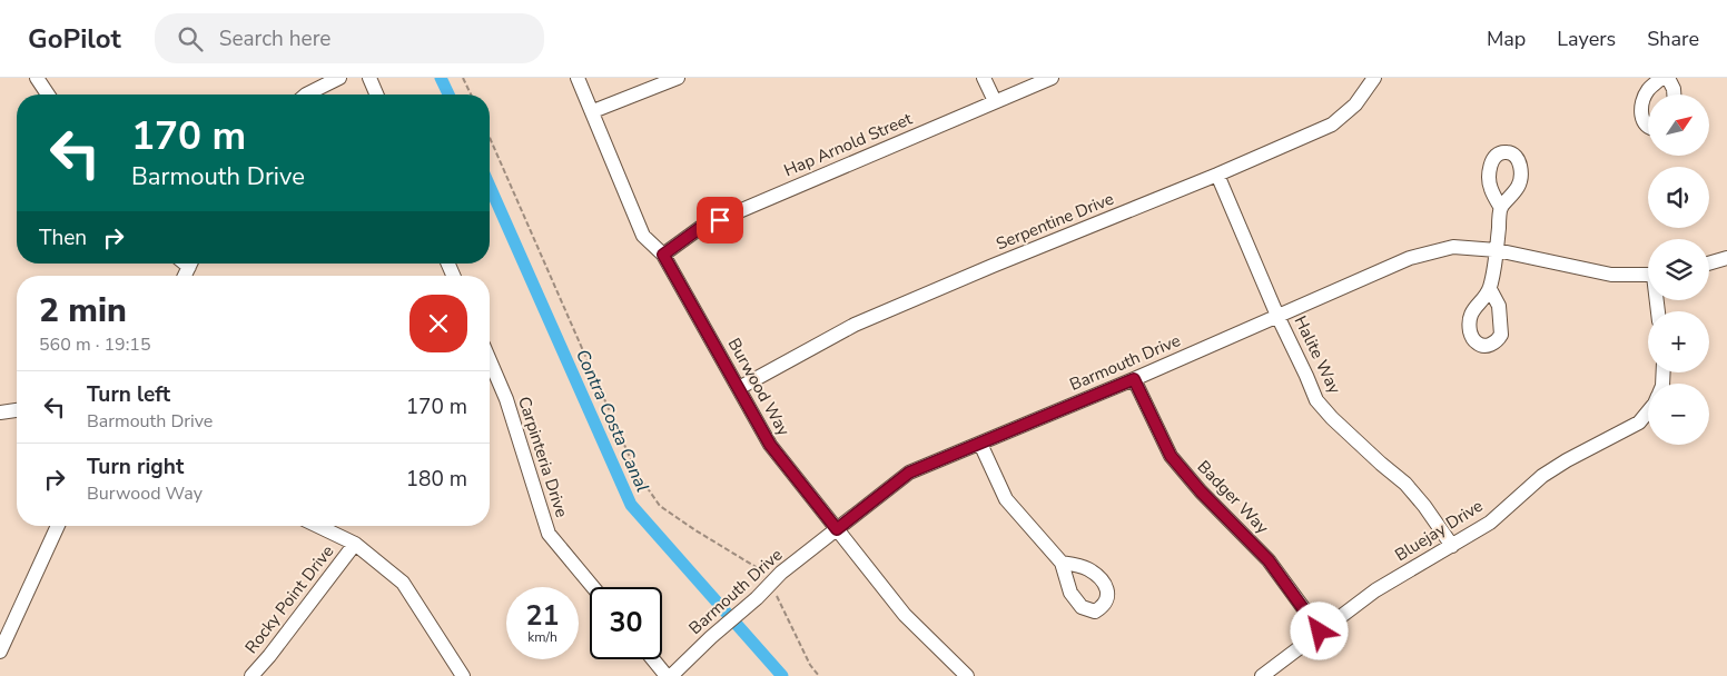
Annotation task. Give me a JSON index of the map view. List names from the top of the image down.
{
  "streets": {
    "street": [
      "Hap Arnold Street",
      "Serpentine Drive",
      "Halite Way",
      "Barmouth Drive",
      "Burwood Way",
      "Carpinteria Drive",
      "Badger Way",
      "Bluejay Drive",
      "Rocky Point Drive"
    ]
  },
  "crossings": [
    ["Hap Arnold Street", "Burwood Way"],
    ["Serpentine Drive", "Halite Way"],
    ["Serpentine Drive", "Burwood Way"],
    ["Halite Way", "Barmouth Drive"],
    ["Halite Way", "Bluejay Drive"],
    ["Barmouth Drive", "Burwood Way"],
    ["Barmouth Drive", "Badger Way"],
    ["Badger Way", "Bluejay Drive"]
  ],
  "water": ["Contra Costa Canal"],
  "north": "top right",
  "page": {
    "header": "GoPilot",
    "search": "Search here",
    "nav": ["Map", "Layers", "Share"],
    "map_buttons": ["+", "−"],
    "turn": ["170 m", "Barmouth Drive"],
    "then": "Then",
    "heading": ["2 min", "560 m · 19:15"],
    "list": [
      {
        "name": "Turn left",
        "note": "Barmouth Drive",
        "value": "170 m"
      },
      {
        "name": "Turn right",
        "note": "Burwood Way",
        "value": "180 m"
      }
    ],
    "speed": "21 km/h",
    "limit": "30"
  }
}
